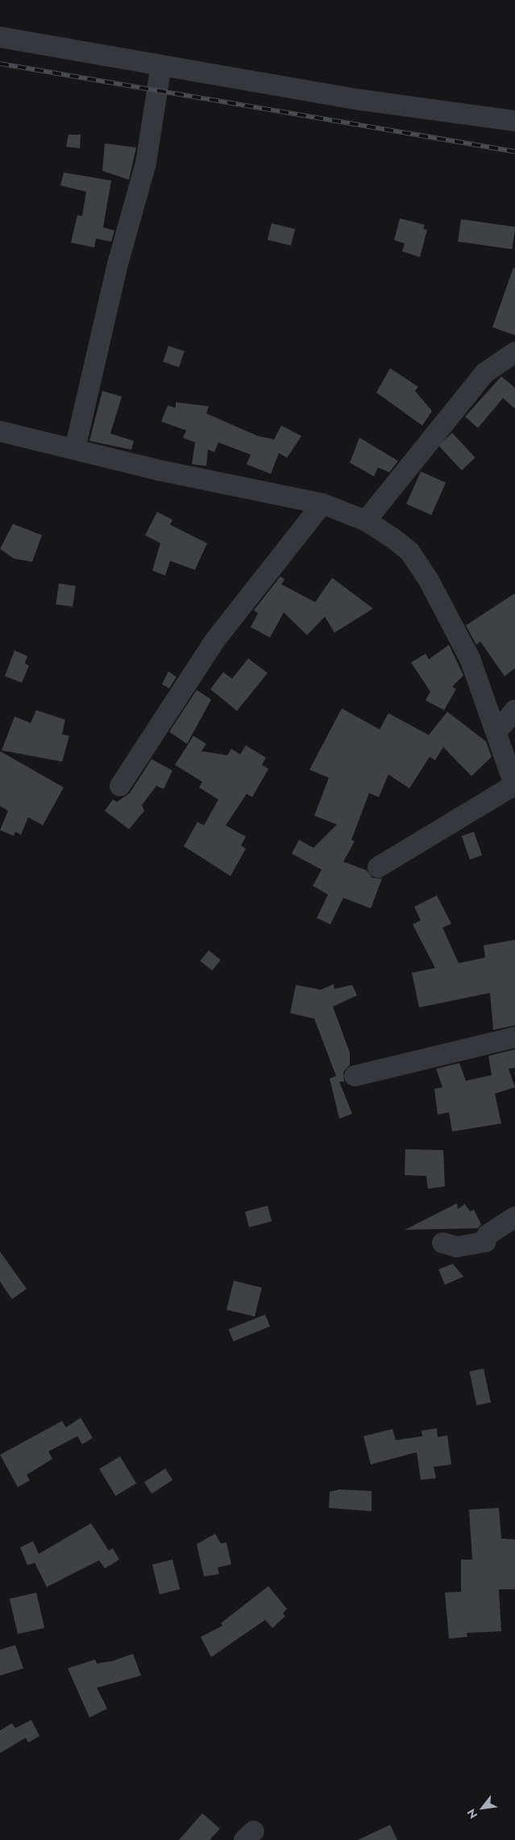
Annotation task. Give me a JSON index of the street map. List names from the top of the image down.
{
  "north": "bottom left"
}
